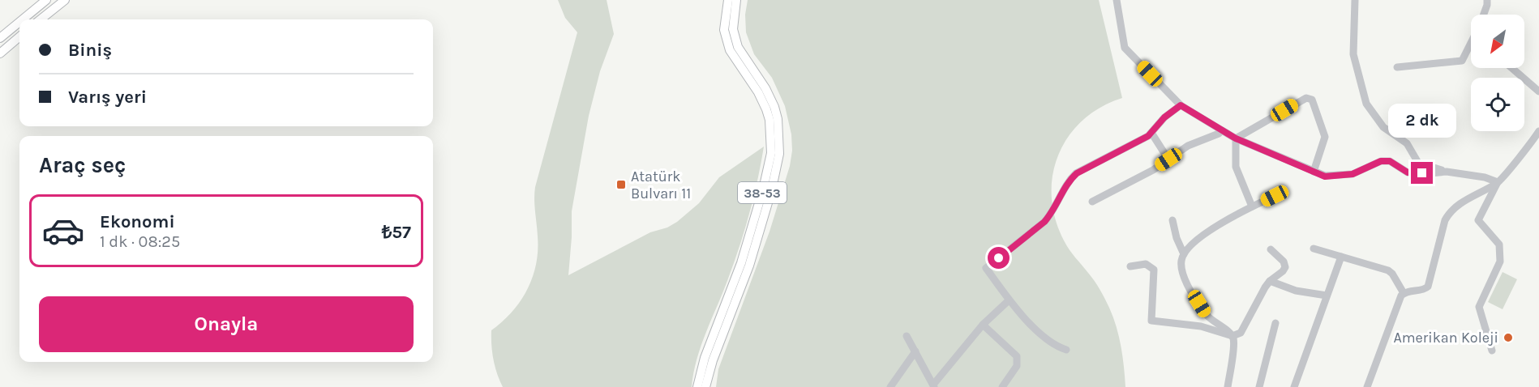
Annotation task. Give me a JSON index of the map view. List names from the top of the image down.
{
  "streets": {
    "main road": ["38-53"]
  },
  "places": {
    "transit": ["Atatürk Bulvarı 11"],
    "other": ["Amerikan Koleji"]
  },
  "north": "bottom left",
  "page": {
    "banner": ["Biniş", "Varış yeri"],
    "bubble": "2 dk",
    "heading": "Araç seç",
    "list": [
      {
        "name": "Ekonomi",
        "note": "1 dk · 08:25",
        "value": "₺57"
      }
    ],
    "buttons": "Onayla"
  }
}
